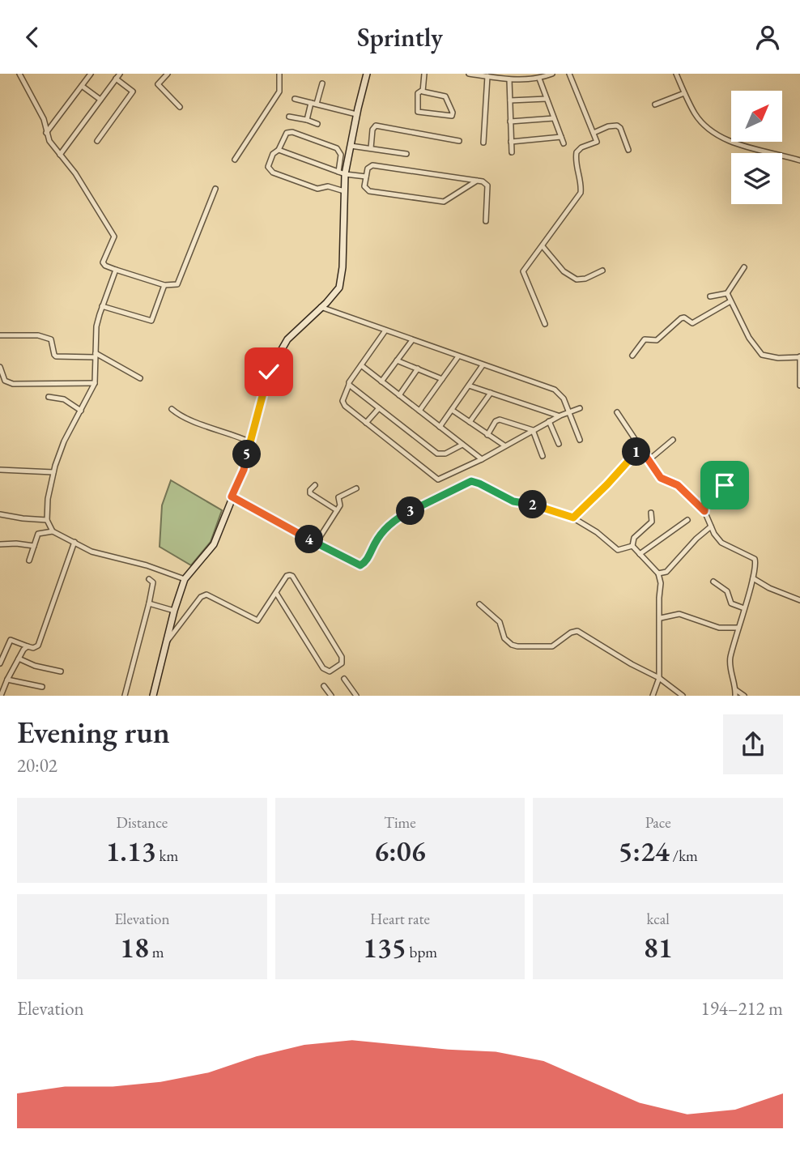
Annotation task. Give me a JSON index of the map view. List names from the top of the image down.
{
  "north": "top right",
  "page": {
    "header": "Sprintly",
    "pins": [
      "1",
      "5",
      "2",
      "3",
      "4"
    ],
    "heading": ["Evening run", "20:02"],
    "stats": [
      ["Distance", "1.13 km"],
      ["Time", "6:06"],
      ["Pace", "5:24 /km"],
      ["Elevation", "18 m"],
      ["Heart rate", "135 bpm"],
      ["kcal", "81"]
    ],
    "chart": ["Elevation", "194–212 m"]
  }
}
